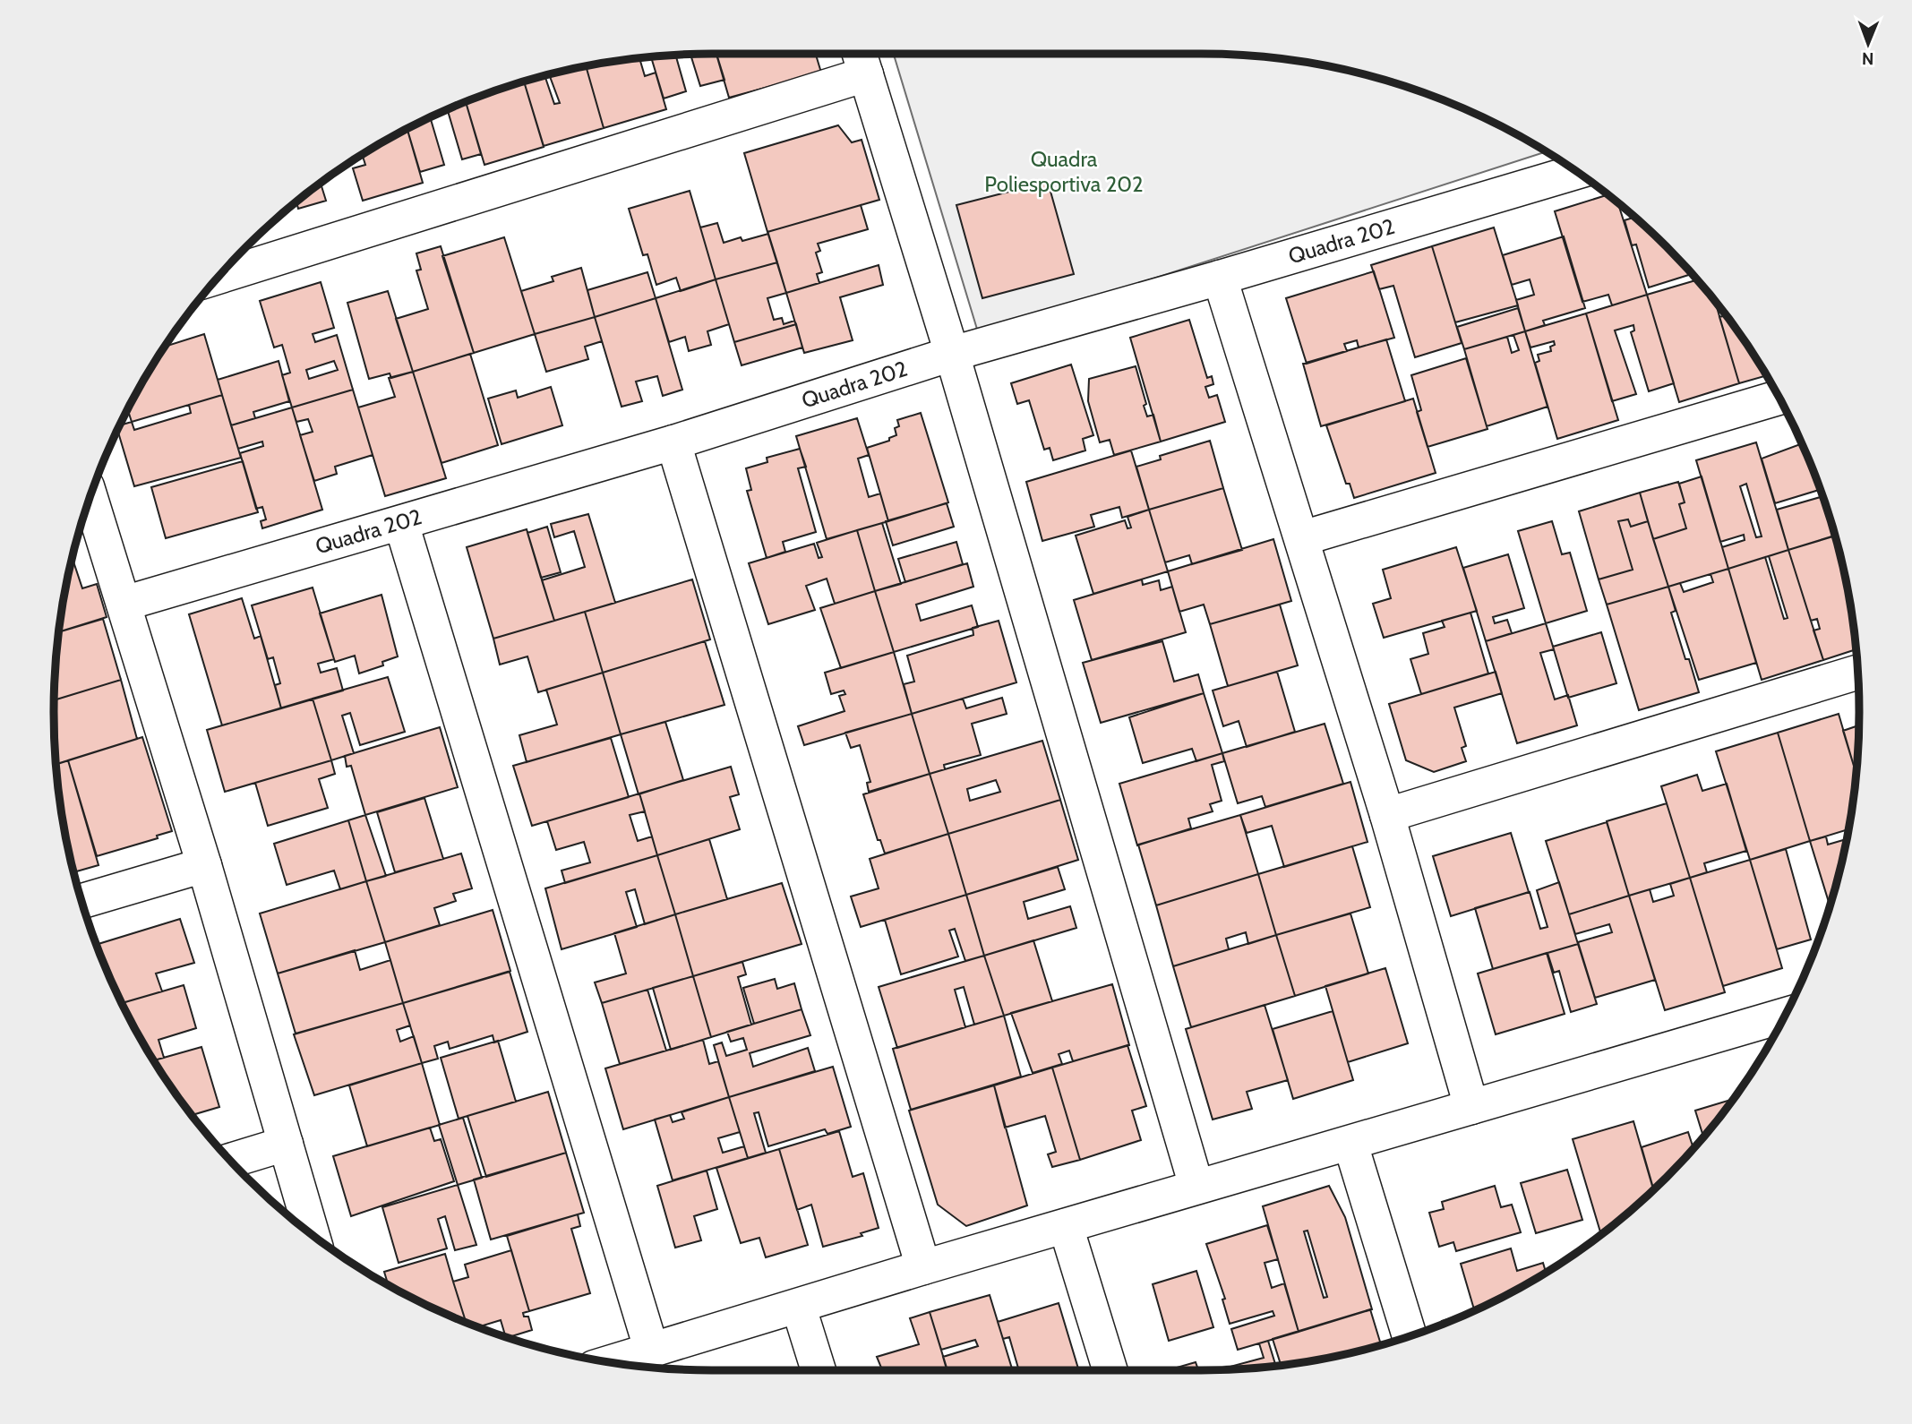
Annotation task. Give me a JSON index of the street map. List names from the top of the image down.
{
  "streets": {
    "street": ["Quadra 202"]
  },
  "parks": ["Quadra Poliesportiva 202"],
  "north": "bottom"
}
